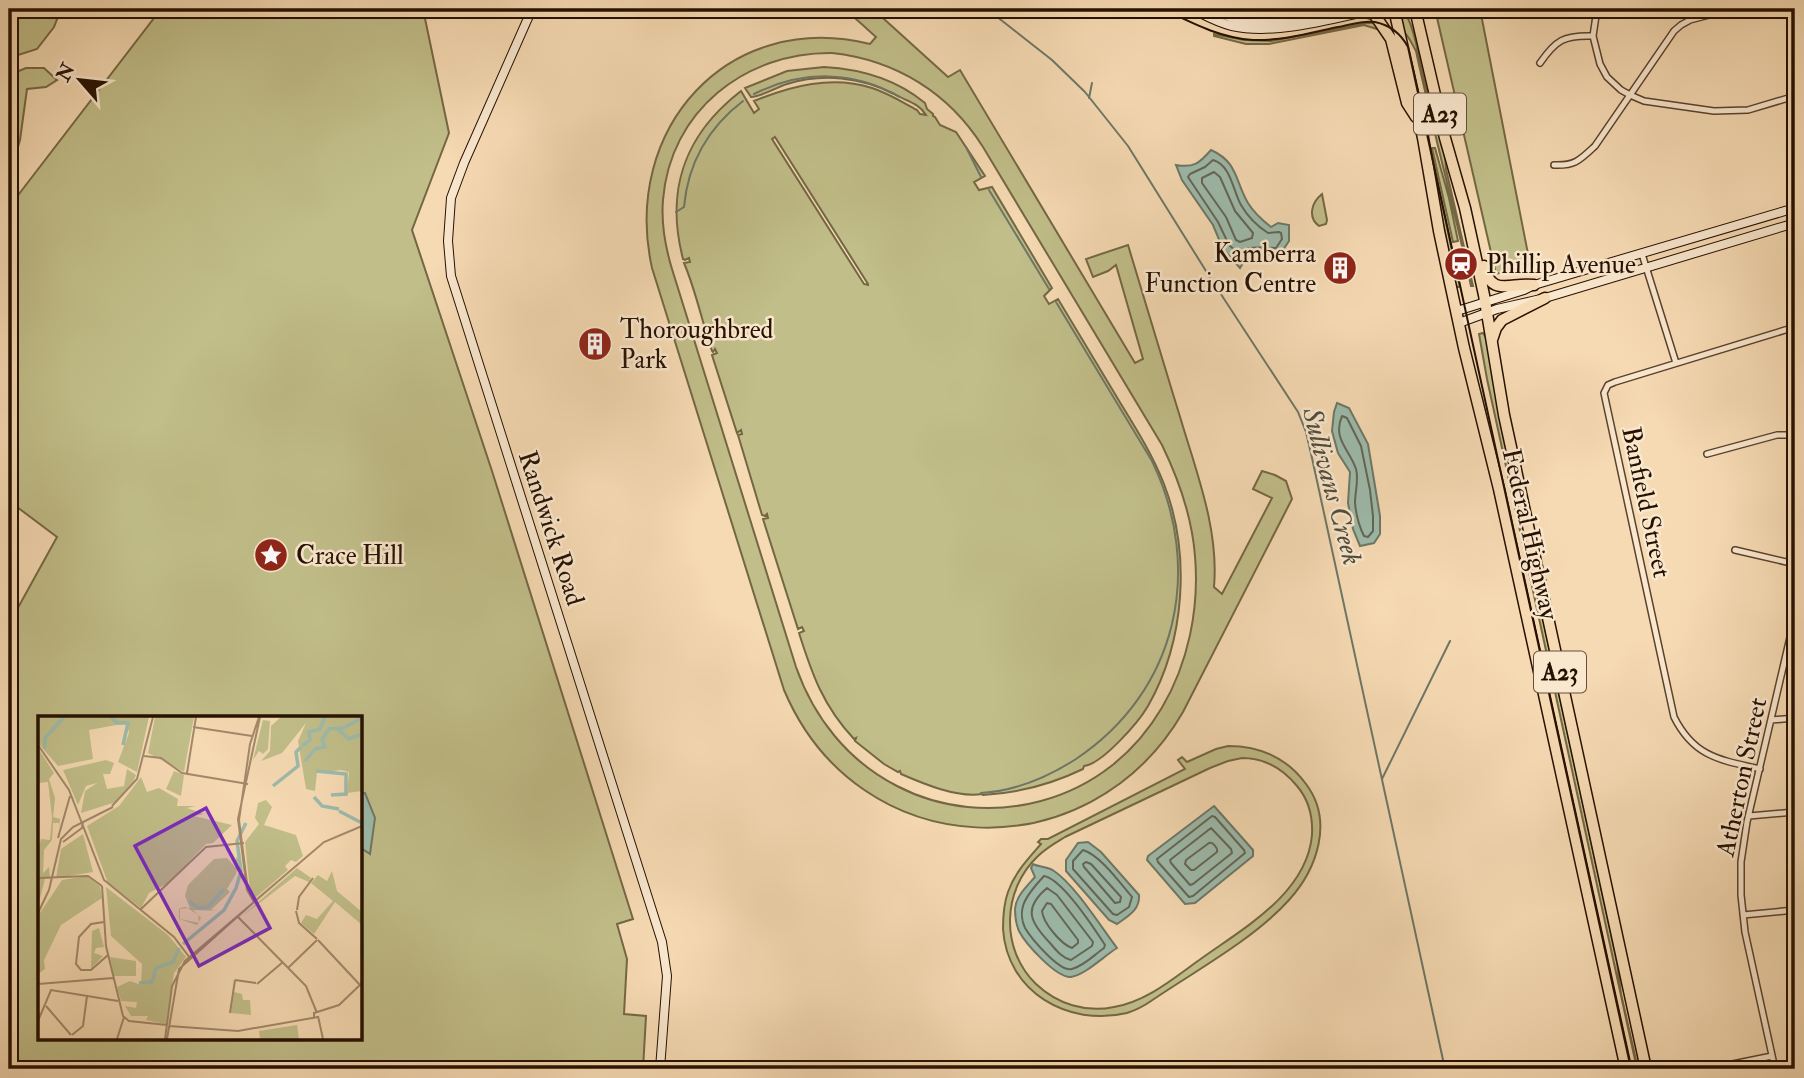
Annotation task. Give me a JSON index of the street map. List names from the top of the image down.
{
  "streets": {
    "highway": ["A23", "Federal Highway"],
    "street": ["Banfield Street", "Randwick Road", "Atherton Street"]
  },
  "crossings": [
    ["Banfield Street", "Atherton Street"]
  ],
  "water": ["Sullivans Creek"],
  "places": {
    "station": ["Phillip Avenue"],
    "building": ["Kamberra Function Centre", "Thoroughbred Park"],
    "place": ["Crace Hill"]
  },
  "north": "top left"
}
